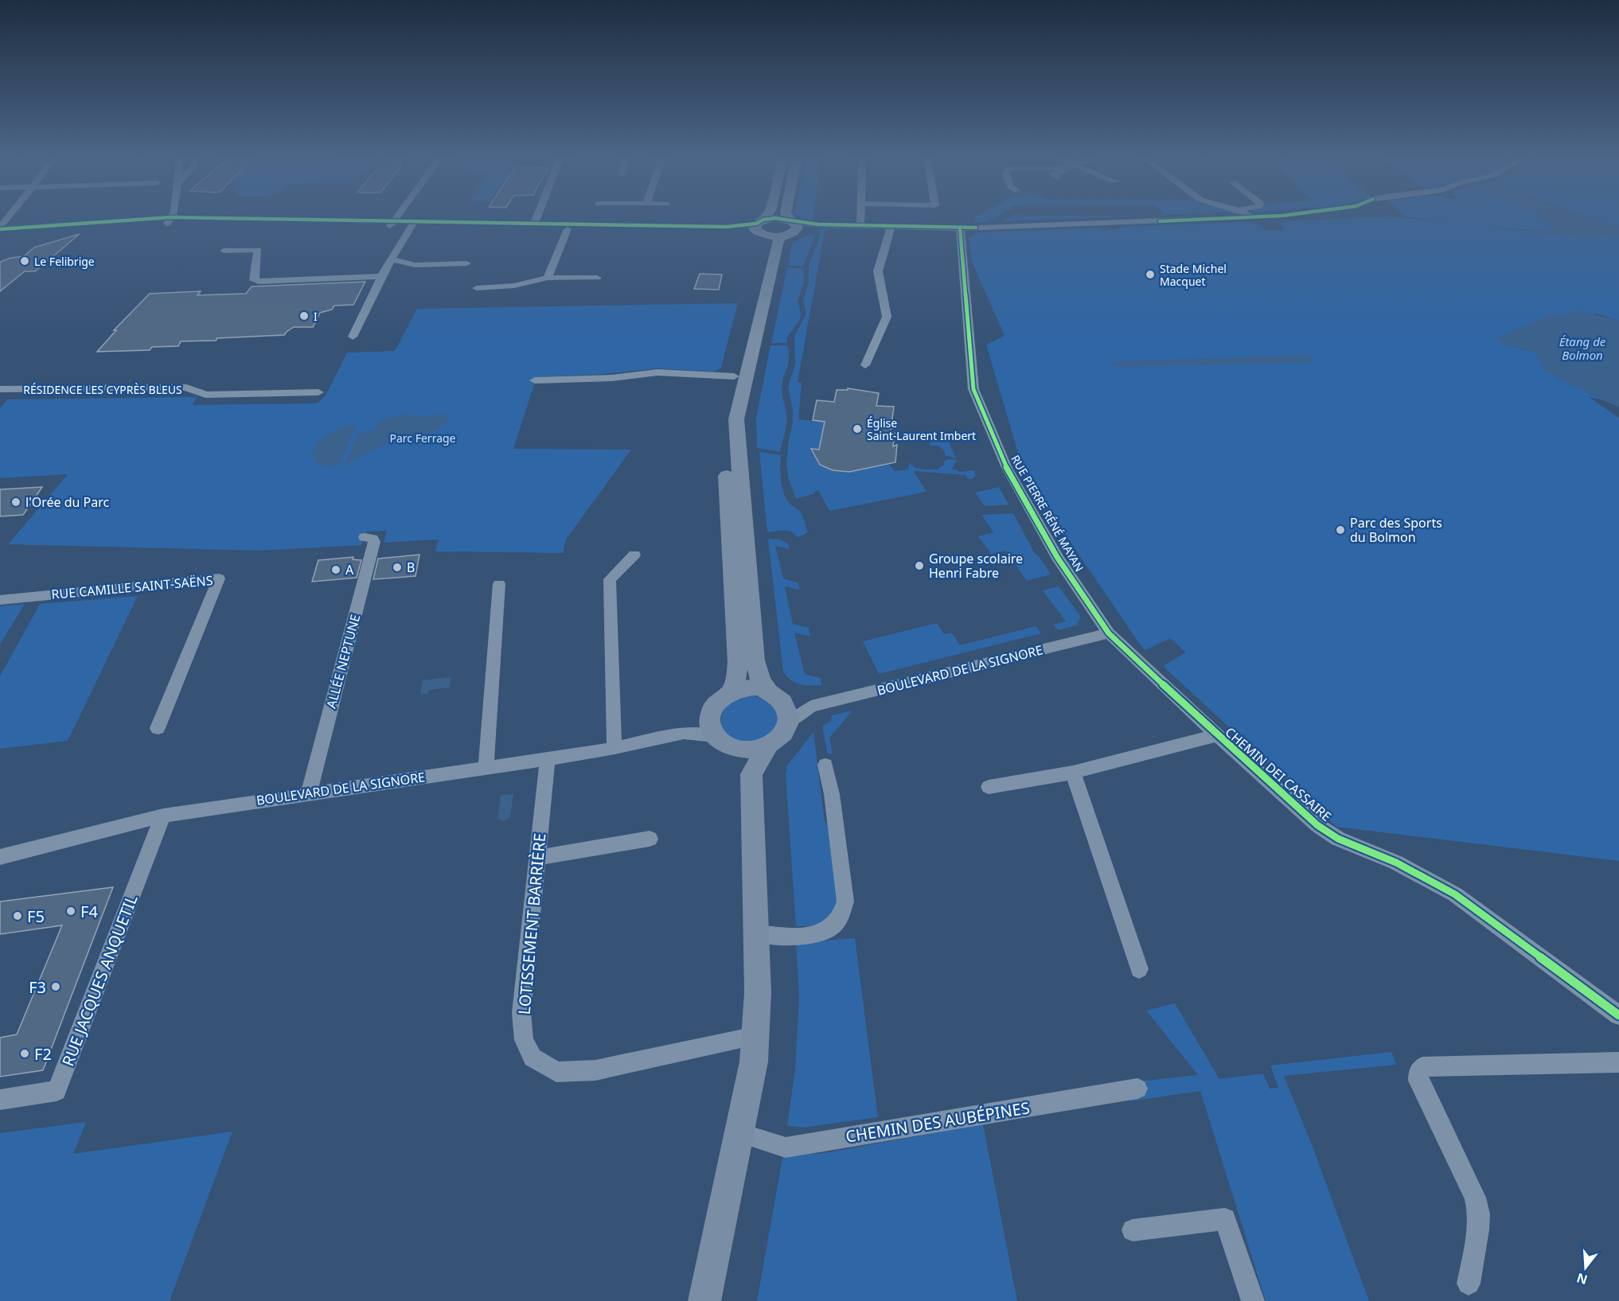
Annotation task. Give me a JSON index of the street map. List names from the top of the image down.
{
  "streets": {
    "street": [
      "RÉSIDENCE LES CYPRÈS BLEUS",
      "RUE PIERRE RÉNÉ MAYAN",
      "RUE CAMILLE SAINT-SAËNS",
      "ALLÉE NEPTUNE",
      "BOULEVARD DE LA SIGNORE",
      "CHEMIN DEI CASSAIRE",
      "LOTISSEMENT BARRIÈRE",
      "RUE JACQUES ANQUETIL",
      "CHEMIN DES AUBÉPINES"
    ]
  },
  "crossings": [
    ["RUE PIERRE RÉNÉ MAYAN", "BOULEVARD DE LA SIGNORE"],
    ["RUE PIERRE RÉNÉ MAYAN", "CHEMIN DEI CASSAIRE"],
    ["ALLÉE NEPTUNE", "BOULEVARD DE LA SIGNORE"],
    ["BOULEVARD DE LA SIGNORE", "CHEMIN DEI CASSAIRE"],
    ["BOULEVARD DE LA SIGNORE", "LOTISSEMENT BARRIÈRE"],
    ["BOULEVARD DE LA SIGNORE", "RUE JACQUES ANQUETIL"]
  ],
  "water": ["Étang de Bolmon"],
  "parks": ["Parc Ferrage"],
  "places": [
    "Le Felibrige",
    "Stade Michel Macquet",
    "I",
    "Église Saint-Laurent Imbert",
    "l'Orée du Parc",
    "Parc des Sports du Bolmon",
    "Groupe scolaire Henri Fabre",
    "B",
    "A",
    "F4",
    "F5",
    "F3",
    "F2"
  ],
  "north": "bottom"
}
